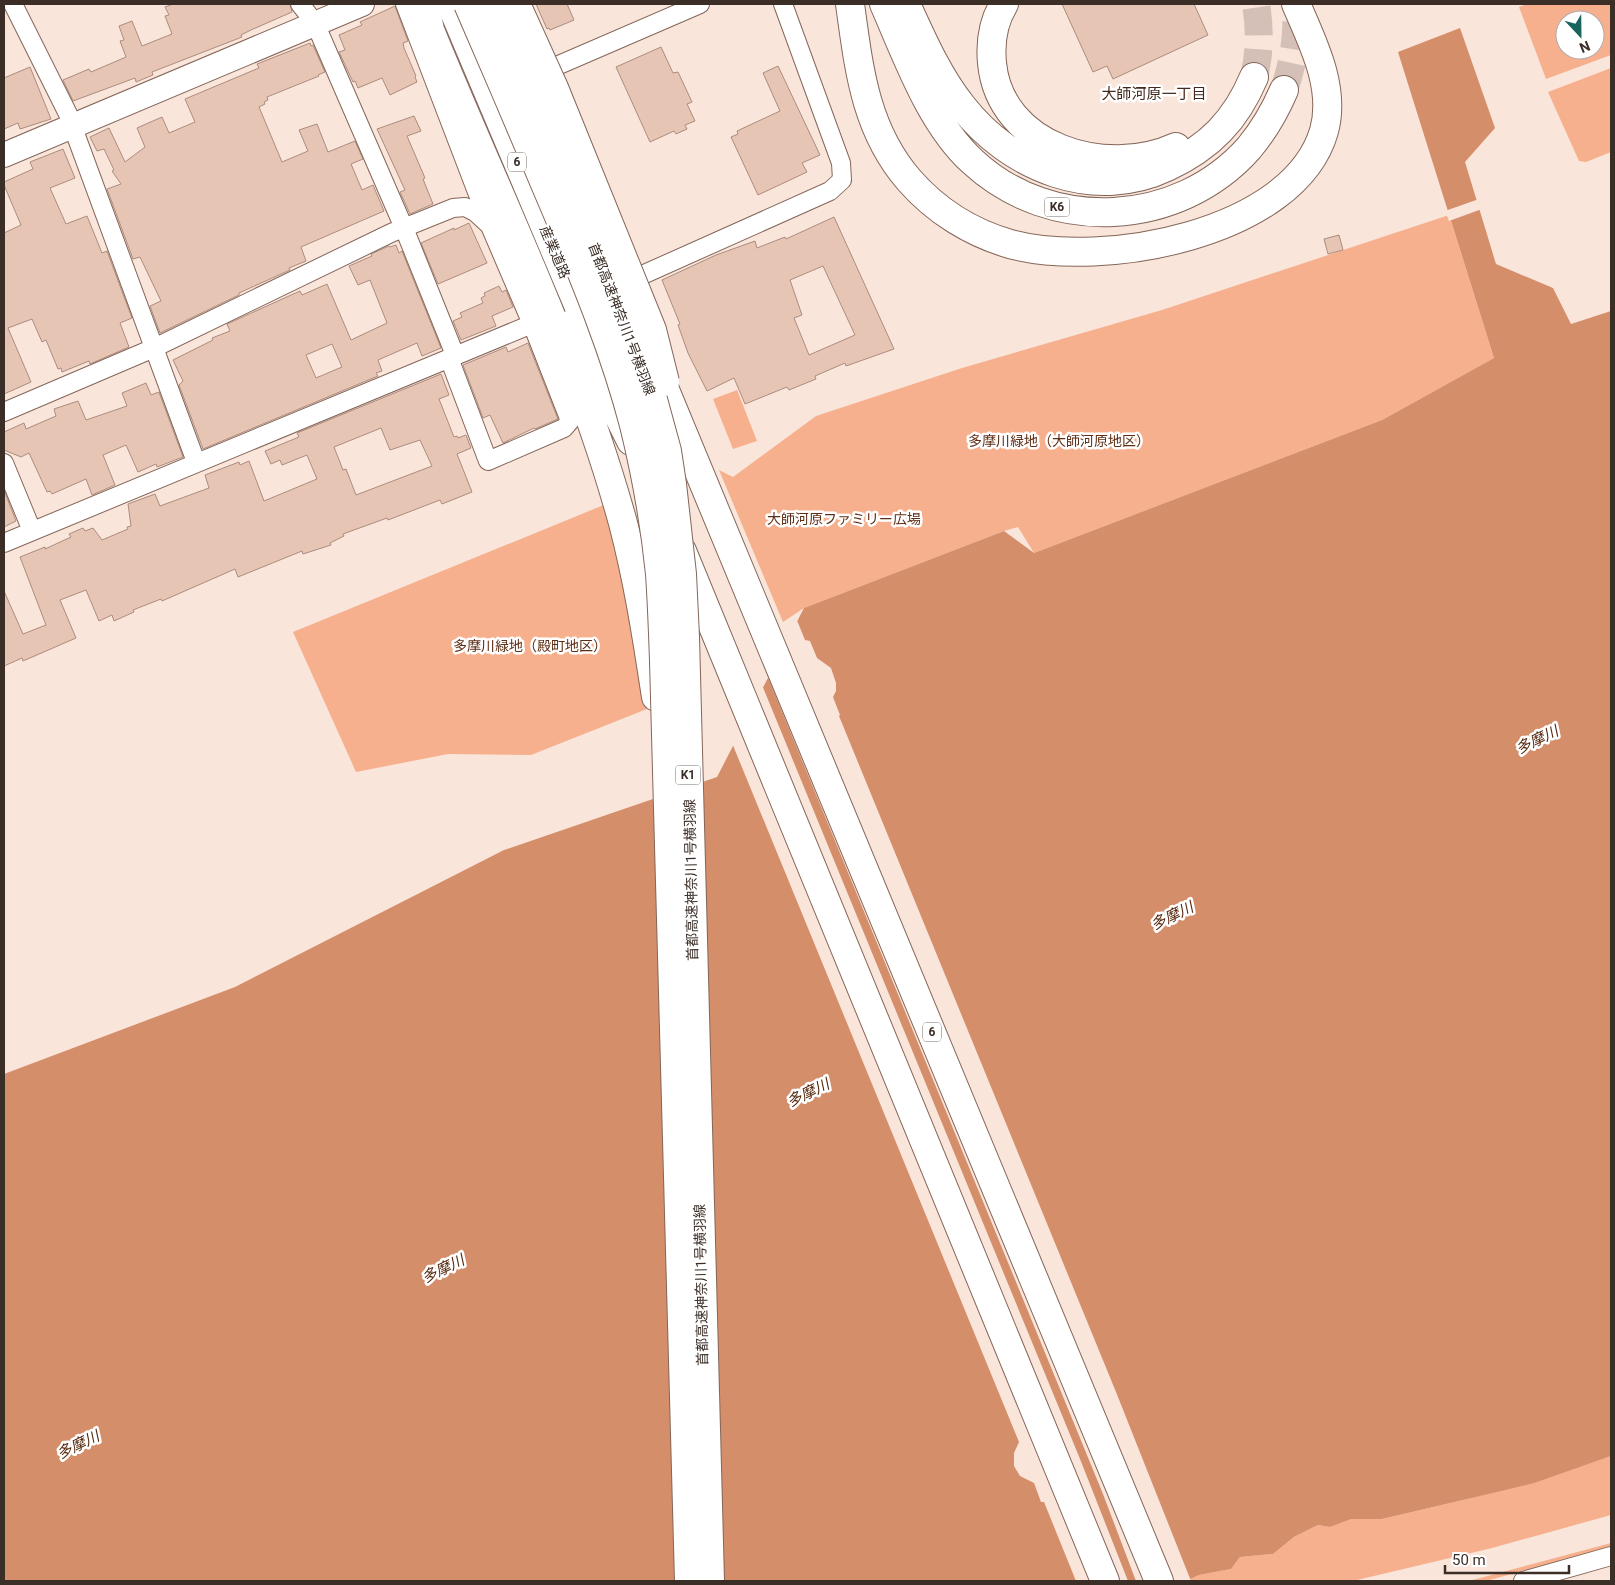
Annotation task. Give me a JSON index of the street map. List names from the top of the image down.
{
  "streets": {
    "main road": [
      "6",
      "K6",
      "産業道路",
      "首都高速神奈川1号横羽線",
      "K1"
    ]
  },
  "crossings": [
    ["6", "産業道路"],
    ["6", "首都高速神奈川1号横羽線"],
    ["産業道路", "首都高速神奈川1号横羽線"]
  ],
  "districts": ["大師河原一丁目"],
  "water": ["多摩川"],
  "parks": ["多摩川緑地（大師河原地区）", "大師河原ファミリー広場", "多摩川緑地（殿町地区）"],
  "scale_bar": "50 m",
  "north": "bottom"
}
